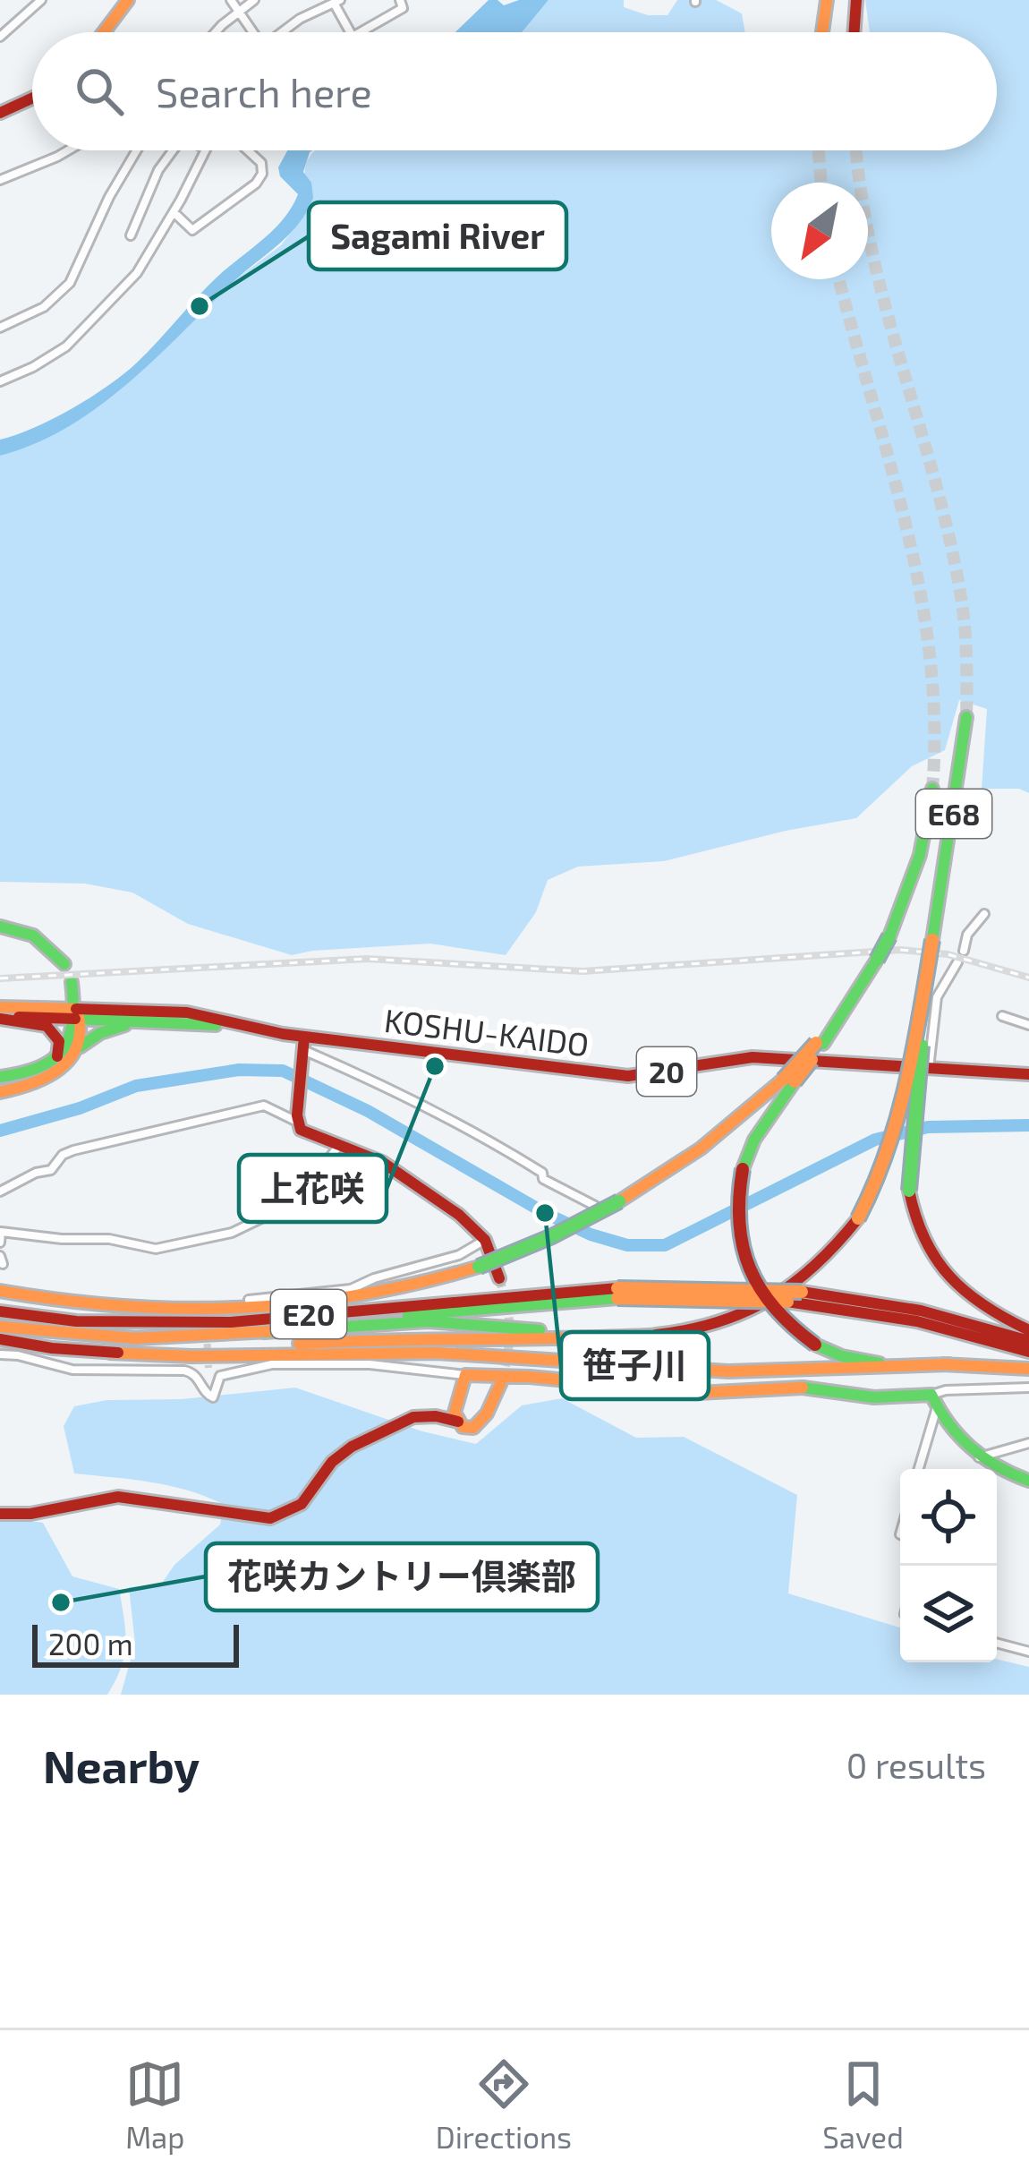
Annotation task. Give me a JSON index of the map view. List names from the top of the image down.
{
  "streets": {
    "main road": [
      "E68",
      "KOSHU-KAIDO",
      "20",
      "E20"
    ]
  },
  "places": [
    "Sagami River",
    "上花咲",
    "笹子川",
    "花咲カントリー倶楽部"
  ],
  "scale_bar": "200 m",
  "north": "bottom left",
  "page": {
    "search": "Search here",
    "scale": "200 m",
    "heading": ["Nearby", "0 results"],
    "nav": ["Map", "Directions", "Saved"]
  }
}
